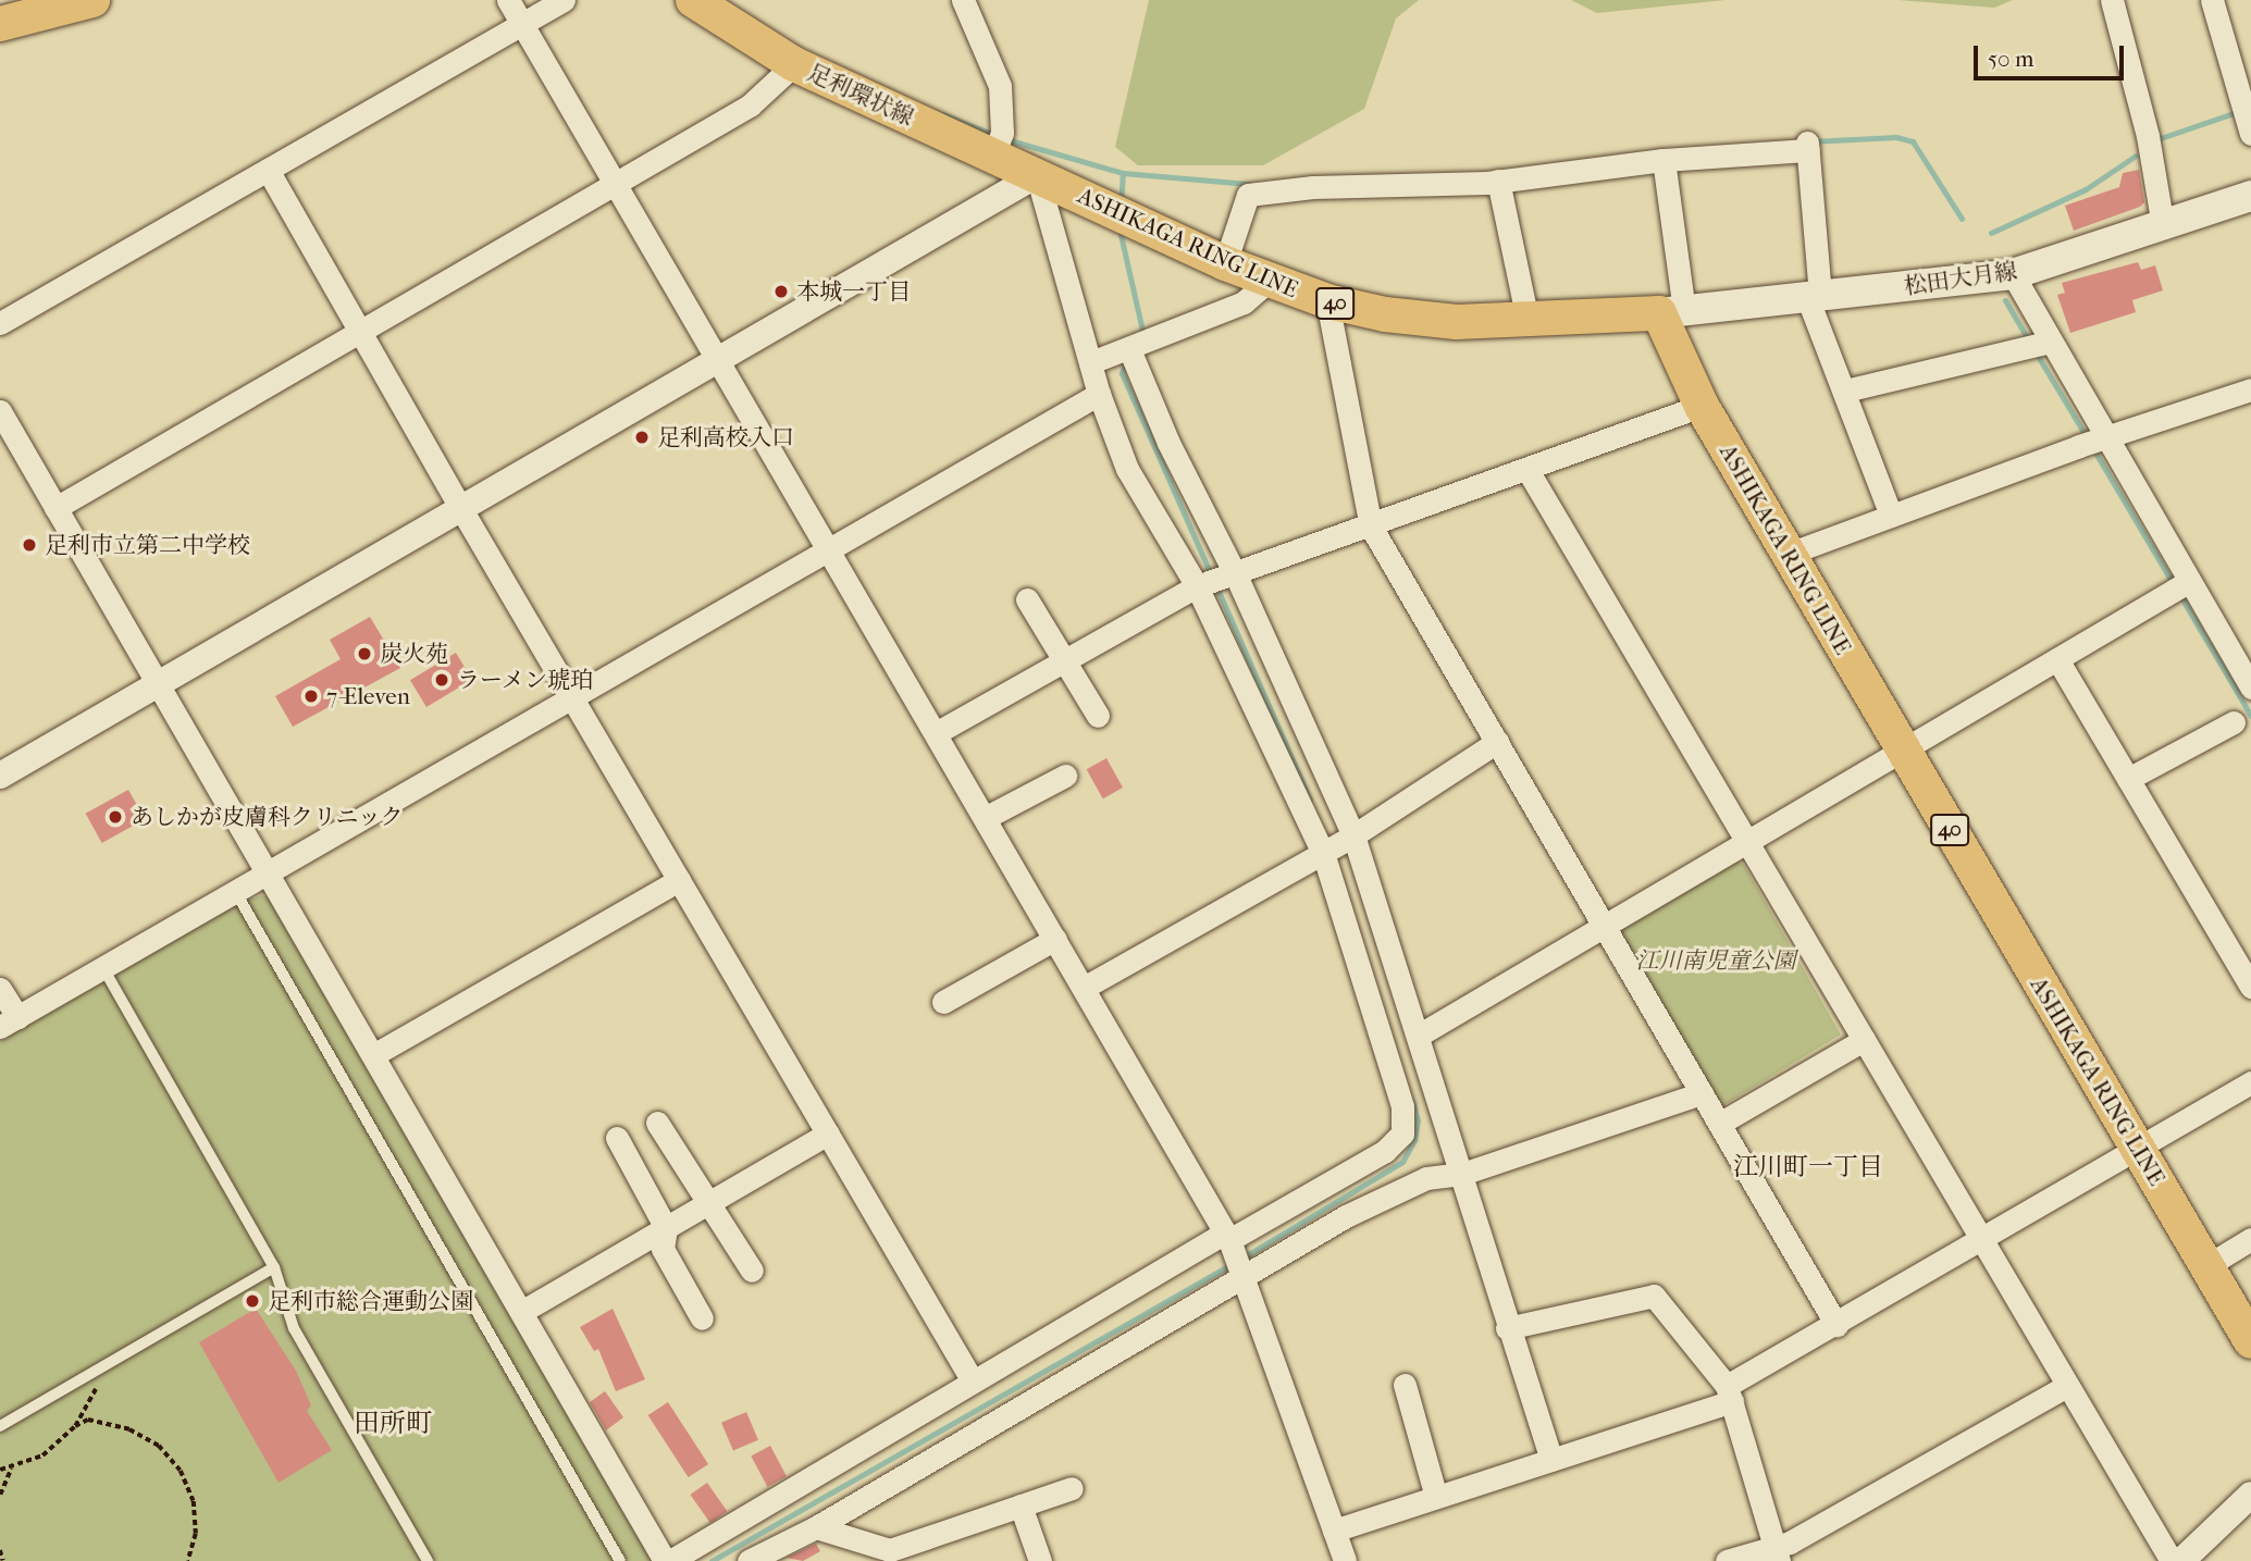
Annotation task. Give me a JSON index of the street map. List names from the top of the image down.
{
  "streets": {
    "main road": [
      "足利環状線",
      "ASHIKAGA RING LINE",
      "松田大月線",
      "40"
    ]
  },
  "crossings": [
    ["足利環状線", "ASHIKAGA RING LINE"],
    ["ASHIKAGA RING LINE", "松田大月線"]
  ],
  "districts": ["江川町一丁目", "田所町"],
  "parks": ["江川南児童公園"],
  "places": [
    "本城一丁目",
    "足利高校入口",
    "足利市立第二中学校",
    "炭火苑",
    "ラーメン琥珀",
    "7-Eleven",
    "あしかが皮膚科クリニック",
    "足利市総合運動公園"
  ],
  "scale_bar": "50 m"
}
